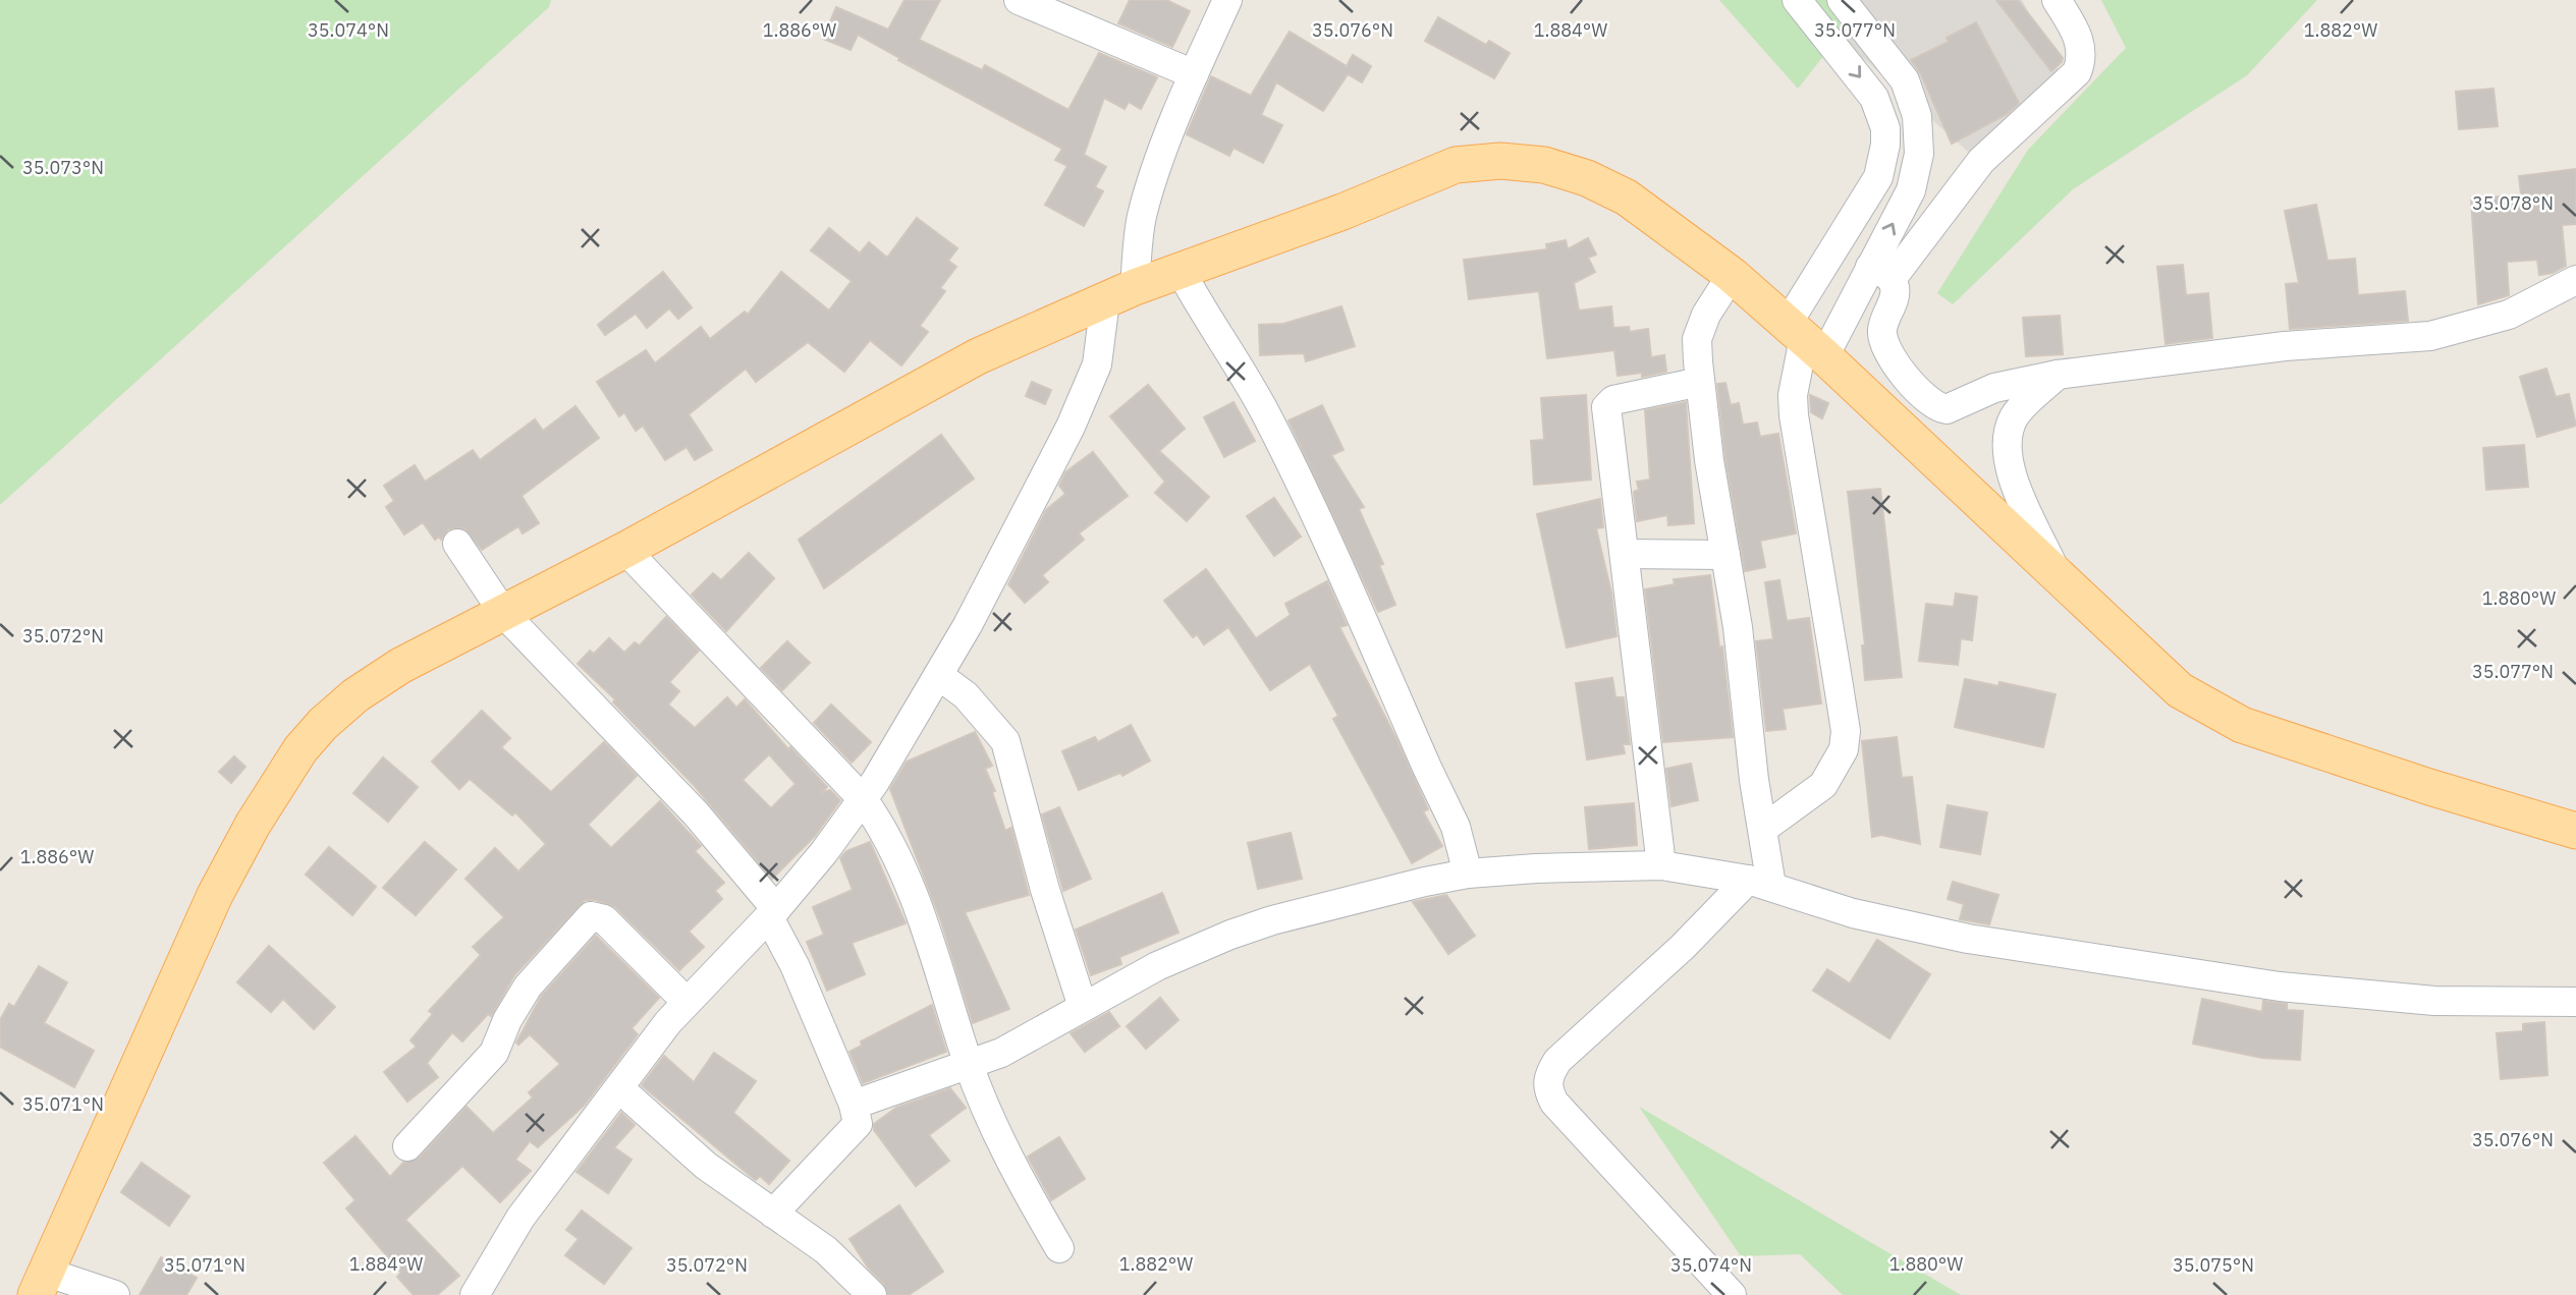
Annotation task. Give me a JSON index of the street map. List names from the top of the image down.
{
  "coordinates": [
    "35.074°N",
    "35.076°N",
    "35.077°N",
    "1.886°W",
    "1.884°W",
    "1.882°W",
    "35.073°N",
    "35.078°N",
    "1.880°W",
    "35.072°N",
    "35.071°N",
    "35.075°N"
  ]
}
